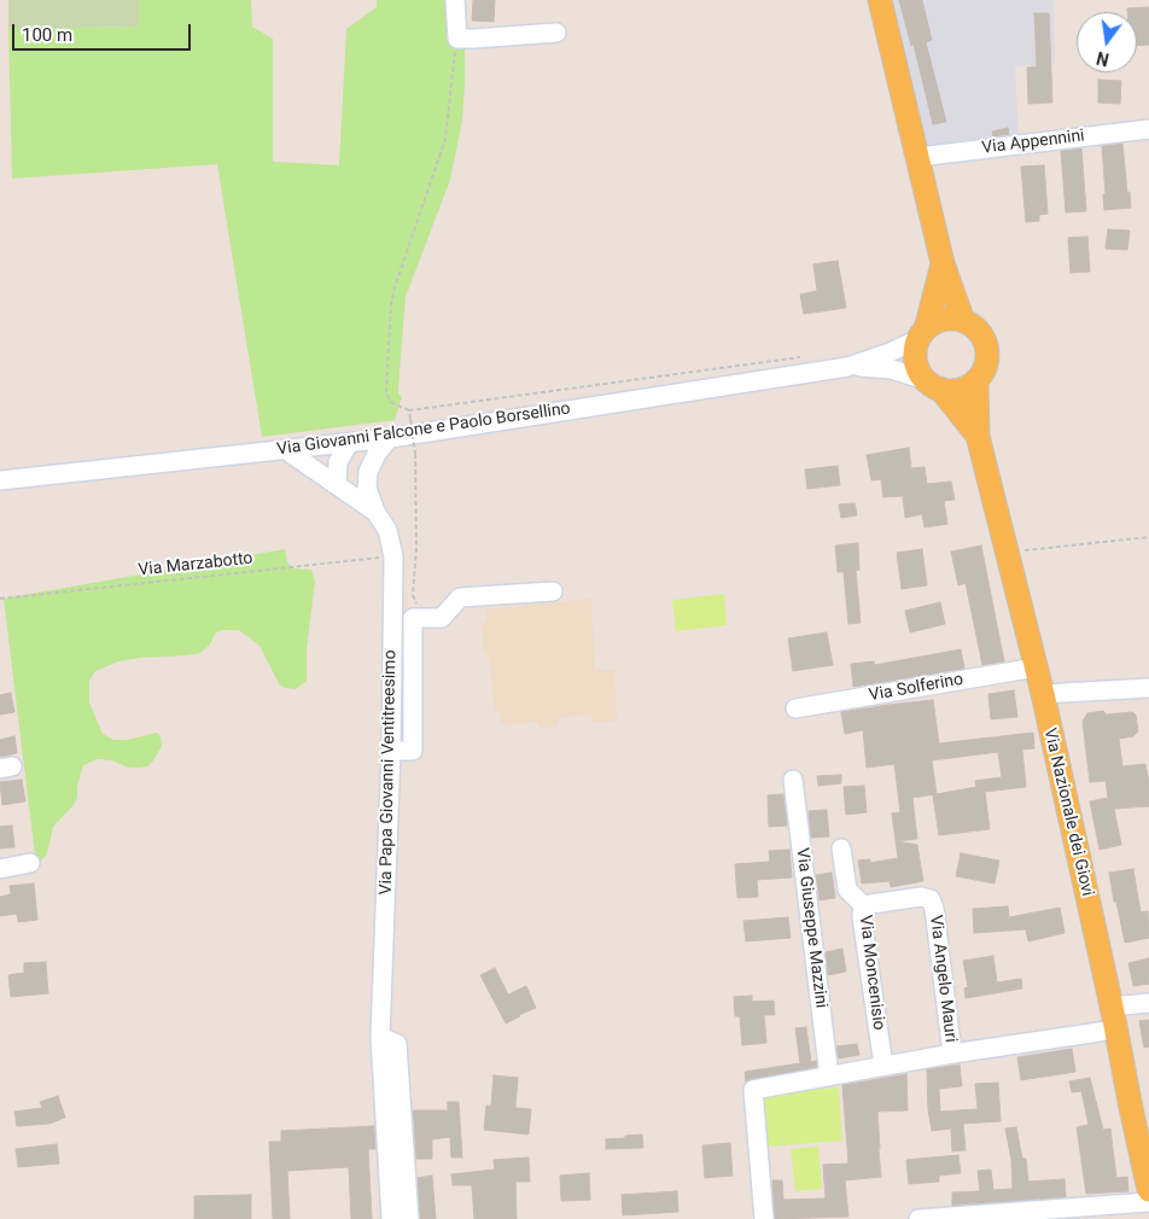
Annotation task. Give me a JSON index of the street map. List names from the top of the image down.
{
  "streets": {
    "main road": ["Via Nazionale dei Giovi"],
    "street": [
      "Via Appennini",
      "Via Giovanni Falcone e Paolo Borsellino",
      "Via Solferino",
      "Via Papa Giovanni Ventitreesimo",
      "Via Giuseppe Mazzini",
      "Via Moncenisio",
      "Via Angelo Mauri"
    ],
    "path": ["Via Marzabotto"]
  },
  "crossings": [
    ["Via Giovanni Falcone e Paolo Borsellino", "Via Papa Giovanni Ventitreesimo"],
    ["Via Marzabotto", "Via Papa Giovanni Ventitreesimo"],
    ["Via Solferino", "Via Nazionale dei Giovi"],
    ["Via Moncenisio", "Via Angelo Mauri"]
  ],
  "scale_bar": "100 m",
  "north": "bottom"
}
